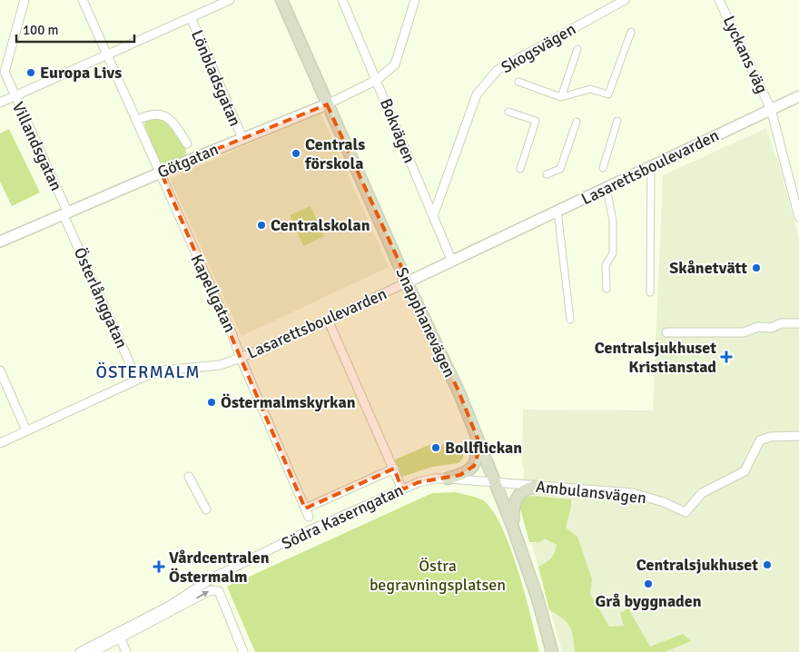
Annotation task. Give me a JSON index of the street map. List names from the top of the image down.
{
  "streets": {
    "main road": ["Snapphanevägen"],
    "street": [
      "Skogsvägen",
      "Lyckans väg",
      "Lönbladsgatan",
      "Bokvägen",
      "Villandsgatan",
      "Götgatan",
      "Lasarettsboulevarden",
      "Kapellgatan",
      "Österlånggatan",
      "Ambulansvägen",
      "Södra Kaserngatan"
    ]
  },
  "crossings": [
    ["Skogsvägen", "Bokvägen"],
    ["Lyckans väg", "Lasarettsboulevarden"],
    ["Lönbladsgatan", "Götgatan"],
    ["Bokvägen", "Götgatan"],
    ["Bokvägen", "Lasarettsboulevarden"],
    ["Villandsgatan", "Götgatan"],
    ["Villandsgatan", "Österlånggatan"],
    ["Götgatan", "Kapellgatan"],
    ["Götgatan", "Österlånggatan"],
    ["Götgatan", "Snapphanevägen"],
    ["Lasarettsboulevarden", "Kapellgatan"],
    ["Lasarettsboulevarden", "Österlånggatan"],
    ["Lasarettsboulevarden", "Snapphanevägen"],
    ["Snapphanevägen", "Ambulansvägen"],
    ["Snapphanevägen", "Södra Kaserngatan"],
    ["Ambulansvägen", "Södra Kaserngatan"]
  ],
  "districts": ["ÖSTERMALM"],
  "parks": ["Östra begravningsplatsen"],
  "places": {
    "other": [
      "Europa Livs",
      "Centrals förskola",
      "Centralskolan",
      "Skånetvätt",
      "Östermalmskyrkan",
      "Bollflickan",
      "Centralsjukhuset",
      "Grå byggnaden"
    ],
    "health": ["Centralsjukhuset Kristianstad", "Vårdcentralen Östermalm"]
  },
  "scale_bar": "100 m"
}
